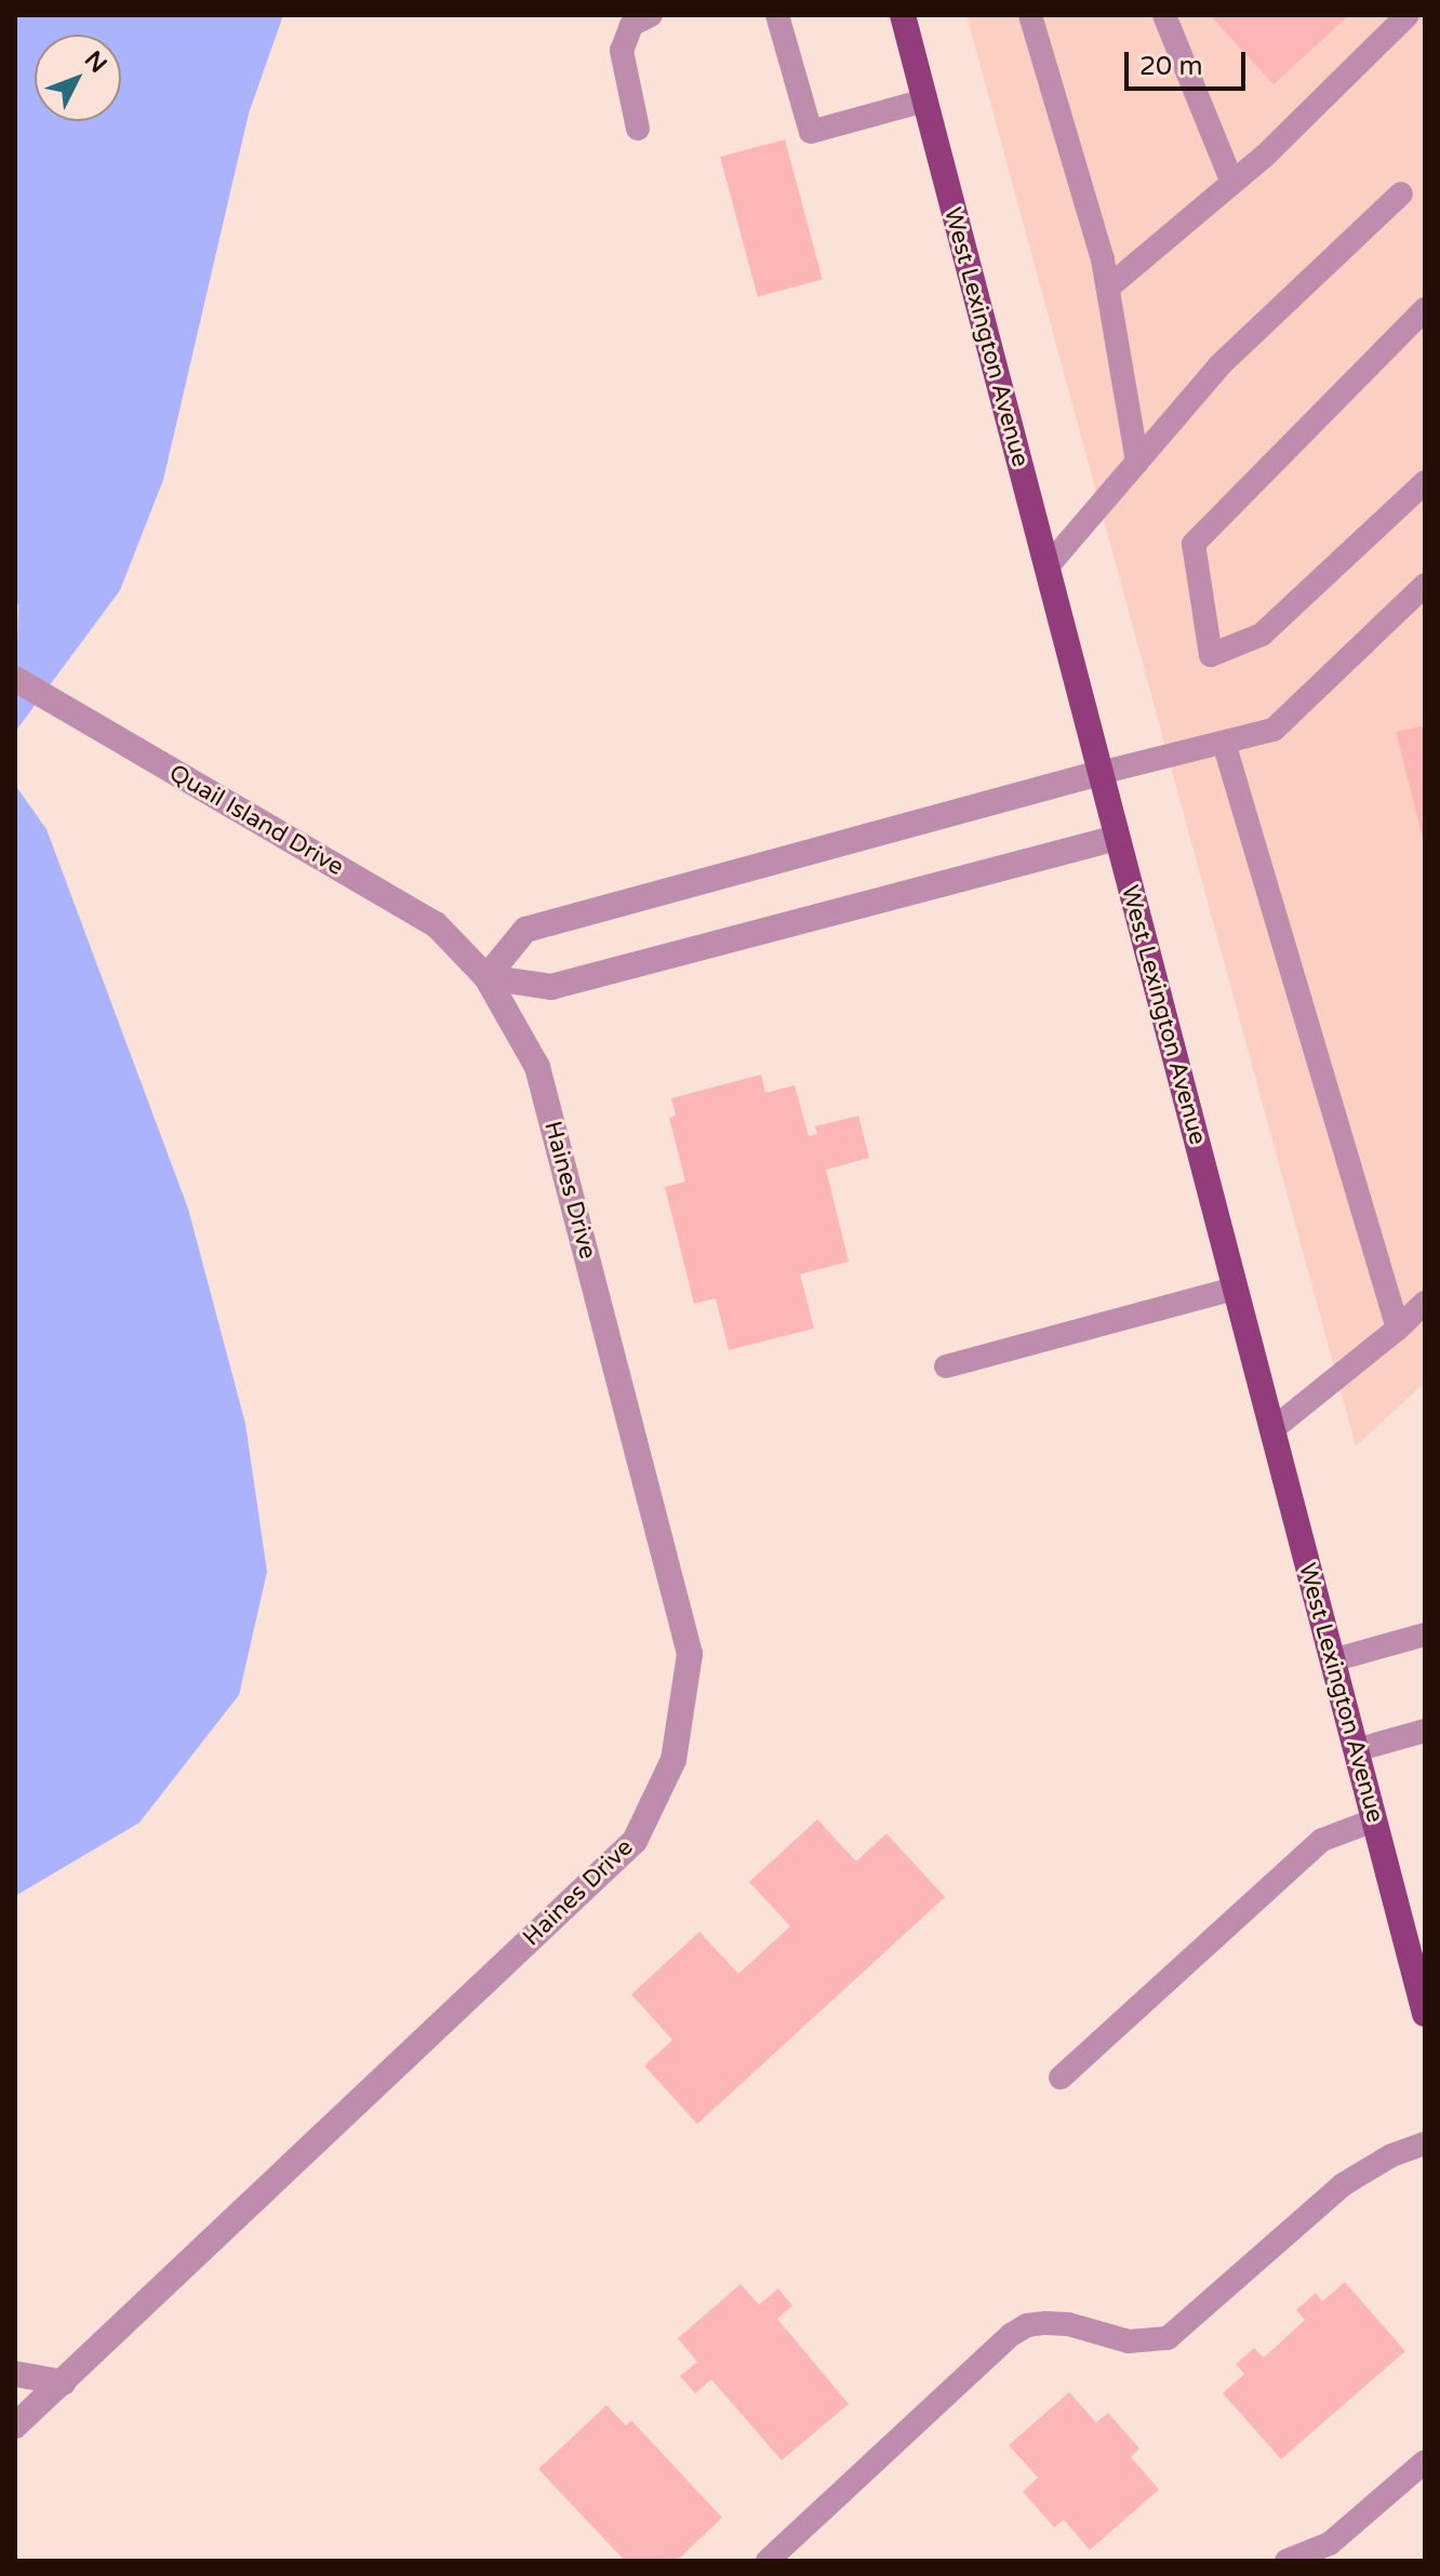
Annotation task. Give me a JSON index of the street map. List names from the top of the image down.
{
  "streets": {
    "main road": ["West Lexington Avenue"],
    "street": ["Quail Island Drive", "Haines Drive"]
  },
  "crossings": [
    ["Quail Island Drive", "Haines Drive"]
  ],
  "scale_bar": "20 m",
  "north": "top right"
}
